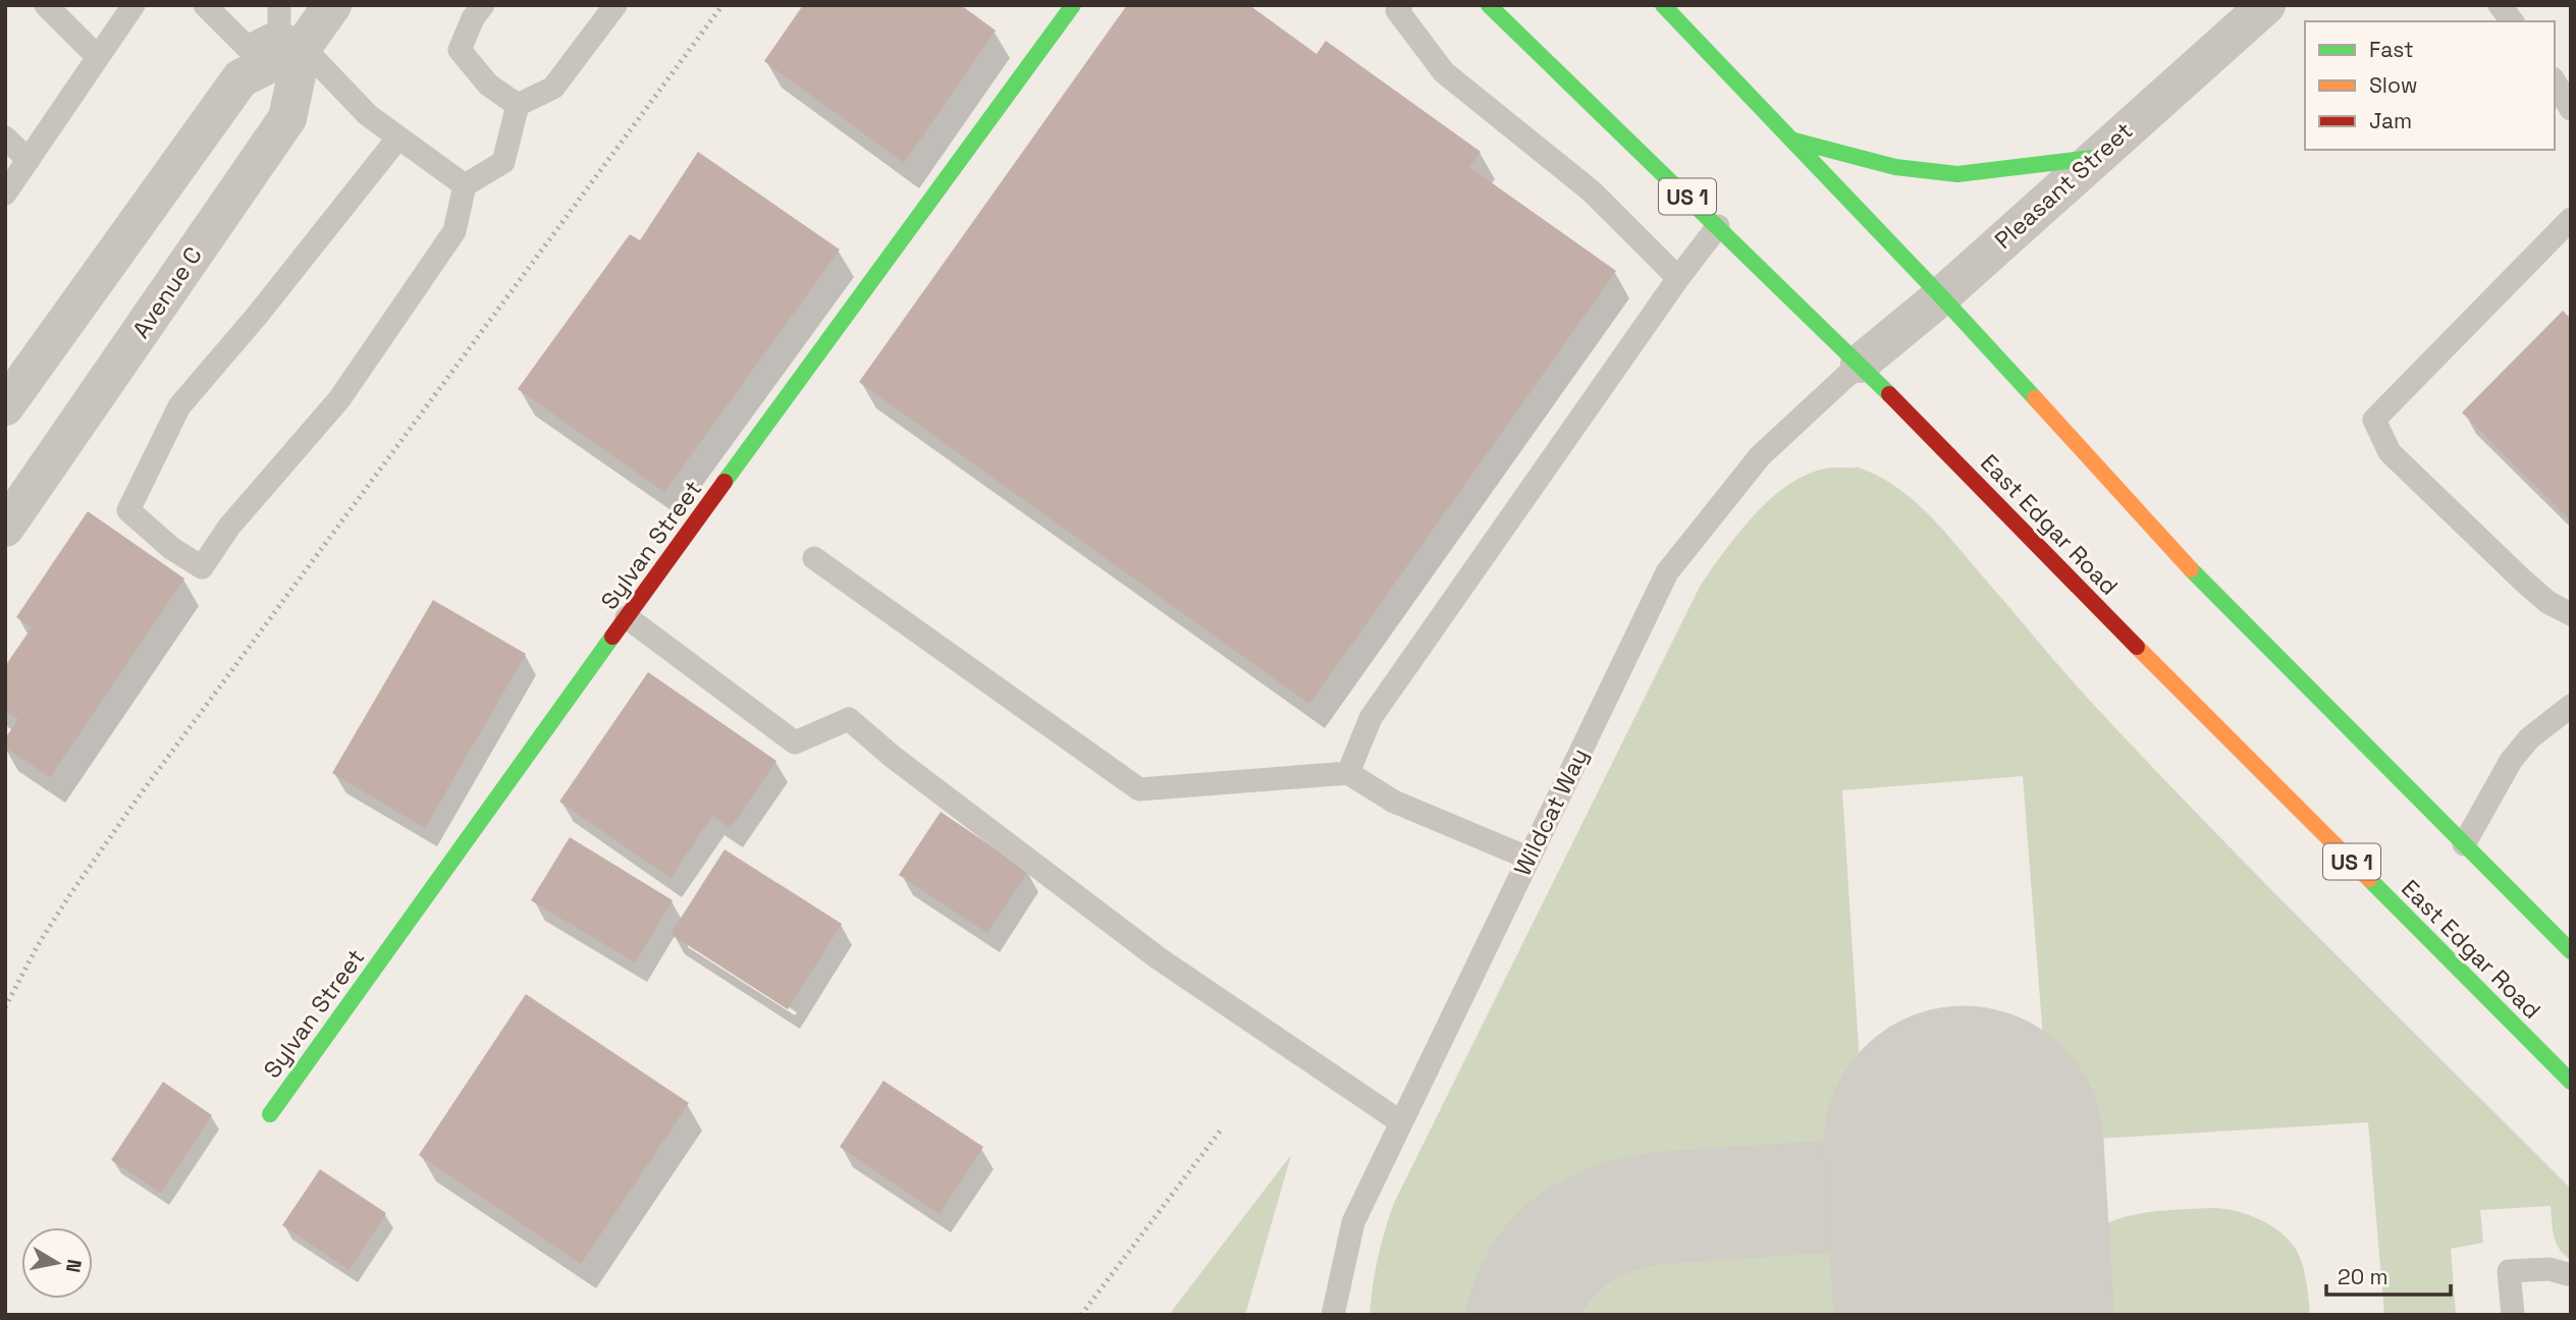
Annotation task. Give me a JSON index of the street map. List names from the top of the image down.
{
  "streets": {
    "main road": ["US 1", "East Edgar Road", "Sylvan Street"],
    "street": ["Pleasant Street", "Avenue C"],
    "lane": ["Wildcat Way"]
  },
  "crossings": [
    ["Pleasant Street", "East Edgar Road"],
    ["Pleasant Street", "Wildcat Way"],
    ["East Edgar Road", "Wildcat Way"]
  ],
  "legend": ["Fast", "Slow", "Jam"],
  "scale_bar": "20 m",
  "north": "right"
}
